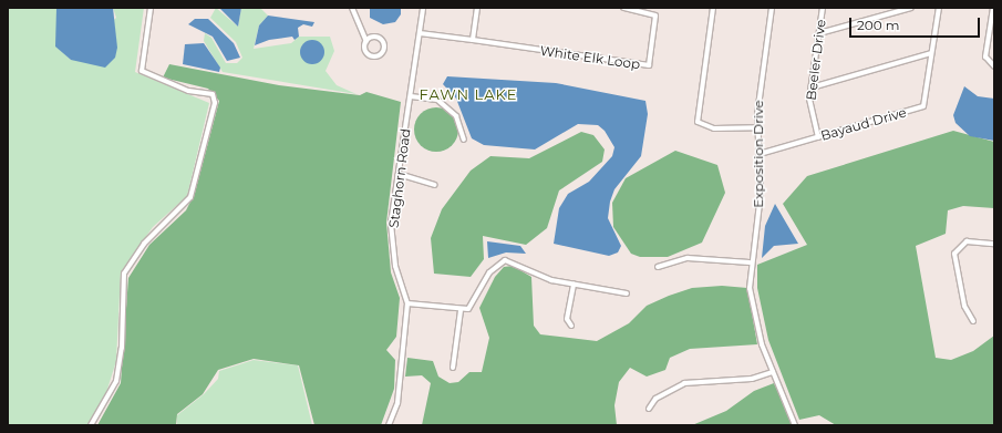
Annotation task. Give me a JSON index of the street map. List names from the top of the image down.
{
  "streets": {
    "street": [
      "White Elk Loop",
      "Beeler Drive",
      "Bayaud Drive",
      "Exposition Drive",
      "Staghorn Road"
    ]
  },
  "crossings": [
    ["White Elk Loop", "Staghorn Road"],
    ["Beeler Drive", "Bayaud Drive"],
    ["Bayaud Drive", "Exposition Drive"]
  ],
  "districts": ["FAWN LAKE"],
  "scale_bar": "200 m"
}
